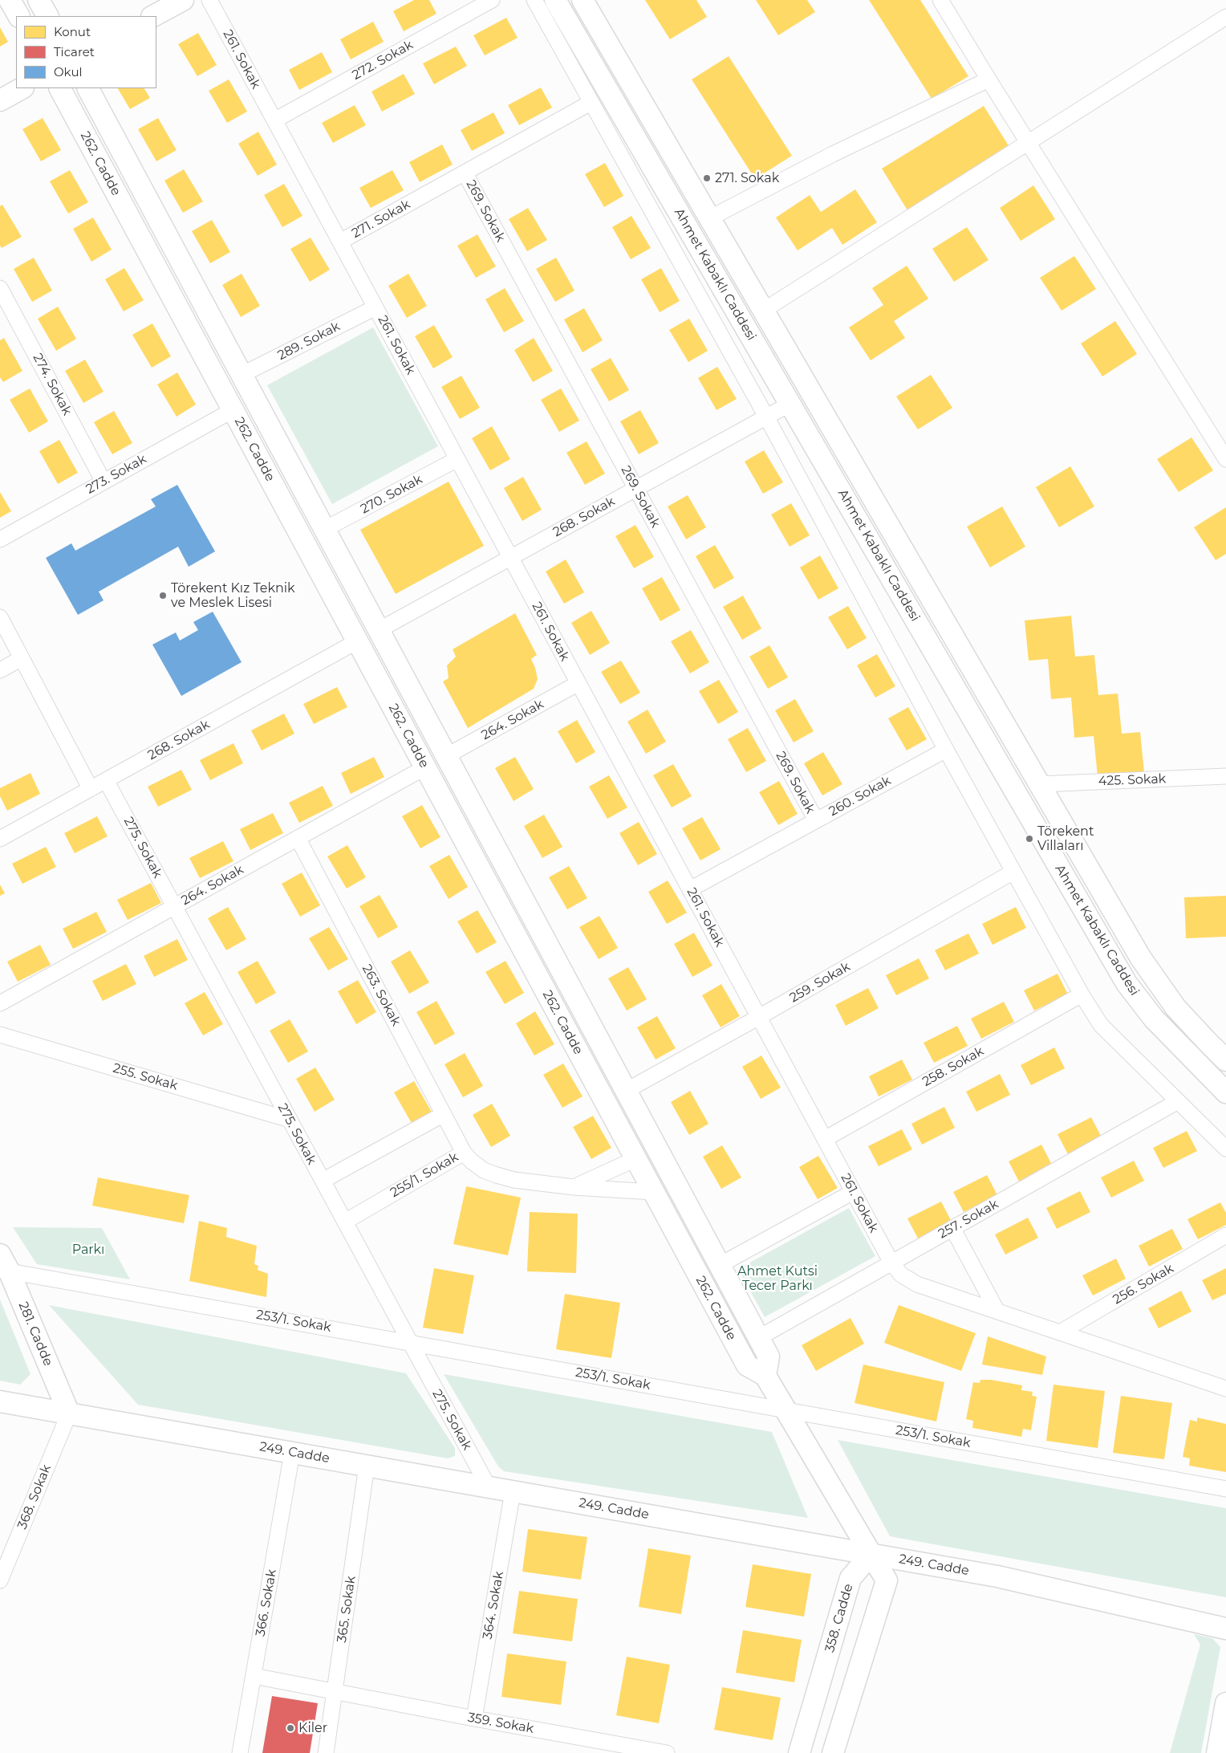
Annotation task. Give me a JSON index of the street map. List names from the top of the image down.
{
  "streets": {
    "street": [
      "261. Sokak",
      "272. Sokak",
      "262. Cadde",
      "269. Sokak",
      "271. Sokak",
      "Ahmet Kabaklı Caddesi",
      "289. Sokak",
      "274. Sokak",
      "273. Sokak",
      "270. Sokak",
      "268. Sokak",
      "264. Sokak",
      "425. Sokak",
      "260. Sokak",
      "275. Sokak",
      "259. Sokak",
      "263. Sokak",
      "258. Sokak",
      "255. Sokak",
      "255/1. Sokak",
      "257. Sokak",
      "256. Sokak",
      "253/1. Sokak",
      "281. Cadde",
      "249. Cadde",
      "368. Sokak",
      "366. Sokak",
      "364. Sokak",
      "365. Sokak",
      "358. Cadde",
      "359. Sokak"
    ]
  },
  "crossings": [
    ["261. Sokak", "272. Sokak"],
    ["261. Sokak", "271. Sokak"],
    ["261. Sokak", "289. Sokak"],
    ["261. Sokak", "270. Sokak"],
    ["261. Sokak", "268. Sokak"],
    ["261. Sokak", "264. Sokak"],
    ["261. Sokak", "260. Sokak"],
    ["261. Sokak", "259. Sokak"],
    ["261. Sokak", "258. Sokak"],
    ["261. Sokak", "257. Sokak"],
    ["261. Sokak", "256. Sokak"],
    ["262. Cadde", "289. Sokak"],
    ["262. Cadde", "273. Sokak"],
    ["262. Cadde", "270. Sokak"],
    ["262. Cadde", "268. Sokak"],
    ["262. Cadde", "264. Sokak"],
    ["262. Cadde", "259. Sokak"],
    ["262. Cadde", "255/1. Sokak"],
    ["262. Cadde", "257. Sokak"],
    ["269. Sokak", "271. Sokak"],
    ["269. Sokak", "268. Sokak"],
    ["269. Sokak", "260. Sokak"],
    ["Ahmet Kabaklı Caddesi", "268. Sokak"],
    ["Ahmet Kabaklı Caddesi", "425. Sokak"],
    ["274. Sokak", "273. Sokak"],
    ["268. Sokak", "275. Sokak"],
    ["264. Sokak", "275. Sokak"],
    ["264. Sokak", "263. Sokak"],
    ["275. Sokak", "255. Sokak"],
    ["275. Sokak", "255/1. Sokak"],
    ["275. Sokak", "253/1. Sokak"],
    ["275. Sokak", "249. Cadde"],
    ["263. Sokak", "255/1. Sokak"],
    ["253/1. Sokak", "281. Cadde"],
    ["281. Cadde", "249. Cadde"],
    ["281. Cadde", "368. Sokak"],
    ["249. Cadde", "368. Sokak"],
    ["249. Cadde", "366. Sokak"],
    ["249. Cadde", "364. Sokak"],
    ["249. Cadde", "365. Sokak"],
    ["249. Cadde", "358. Cadde"],
    ["366. Sokak", "359. Sokak"],
    ["364. Sokak", "359. Sokak"],
    ["365. Sokak", "359. Sokak"]
  ],
  "parks": ["Parkı", "Ahmet Kutsi Tecer Parkı"],
  "places": [
    "271. Sokak",
    "Törekent Kız Teknik ve Meslek Lisesi",
    "Törekent Villaları",
    "Kiler"
  ],
  "legend": ["Konut", "Ticaret", "Okul"]
}
